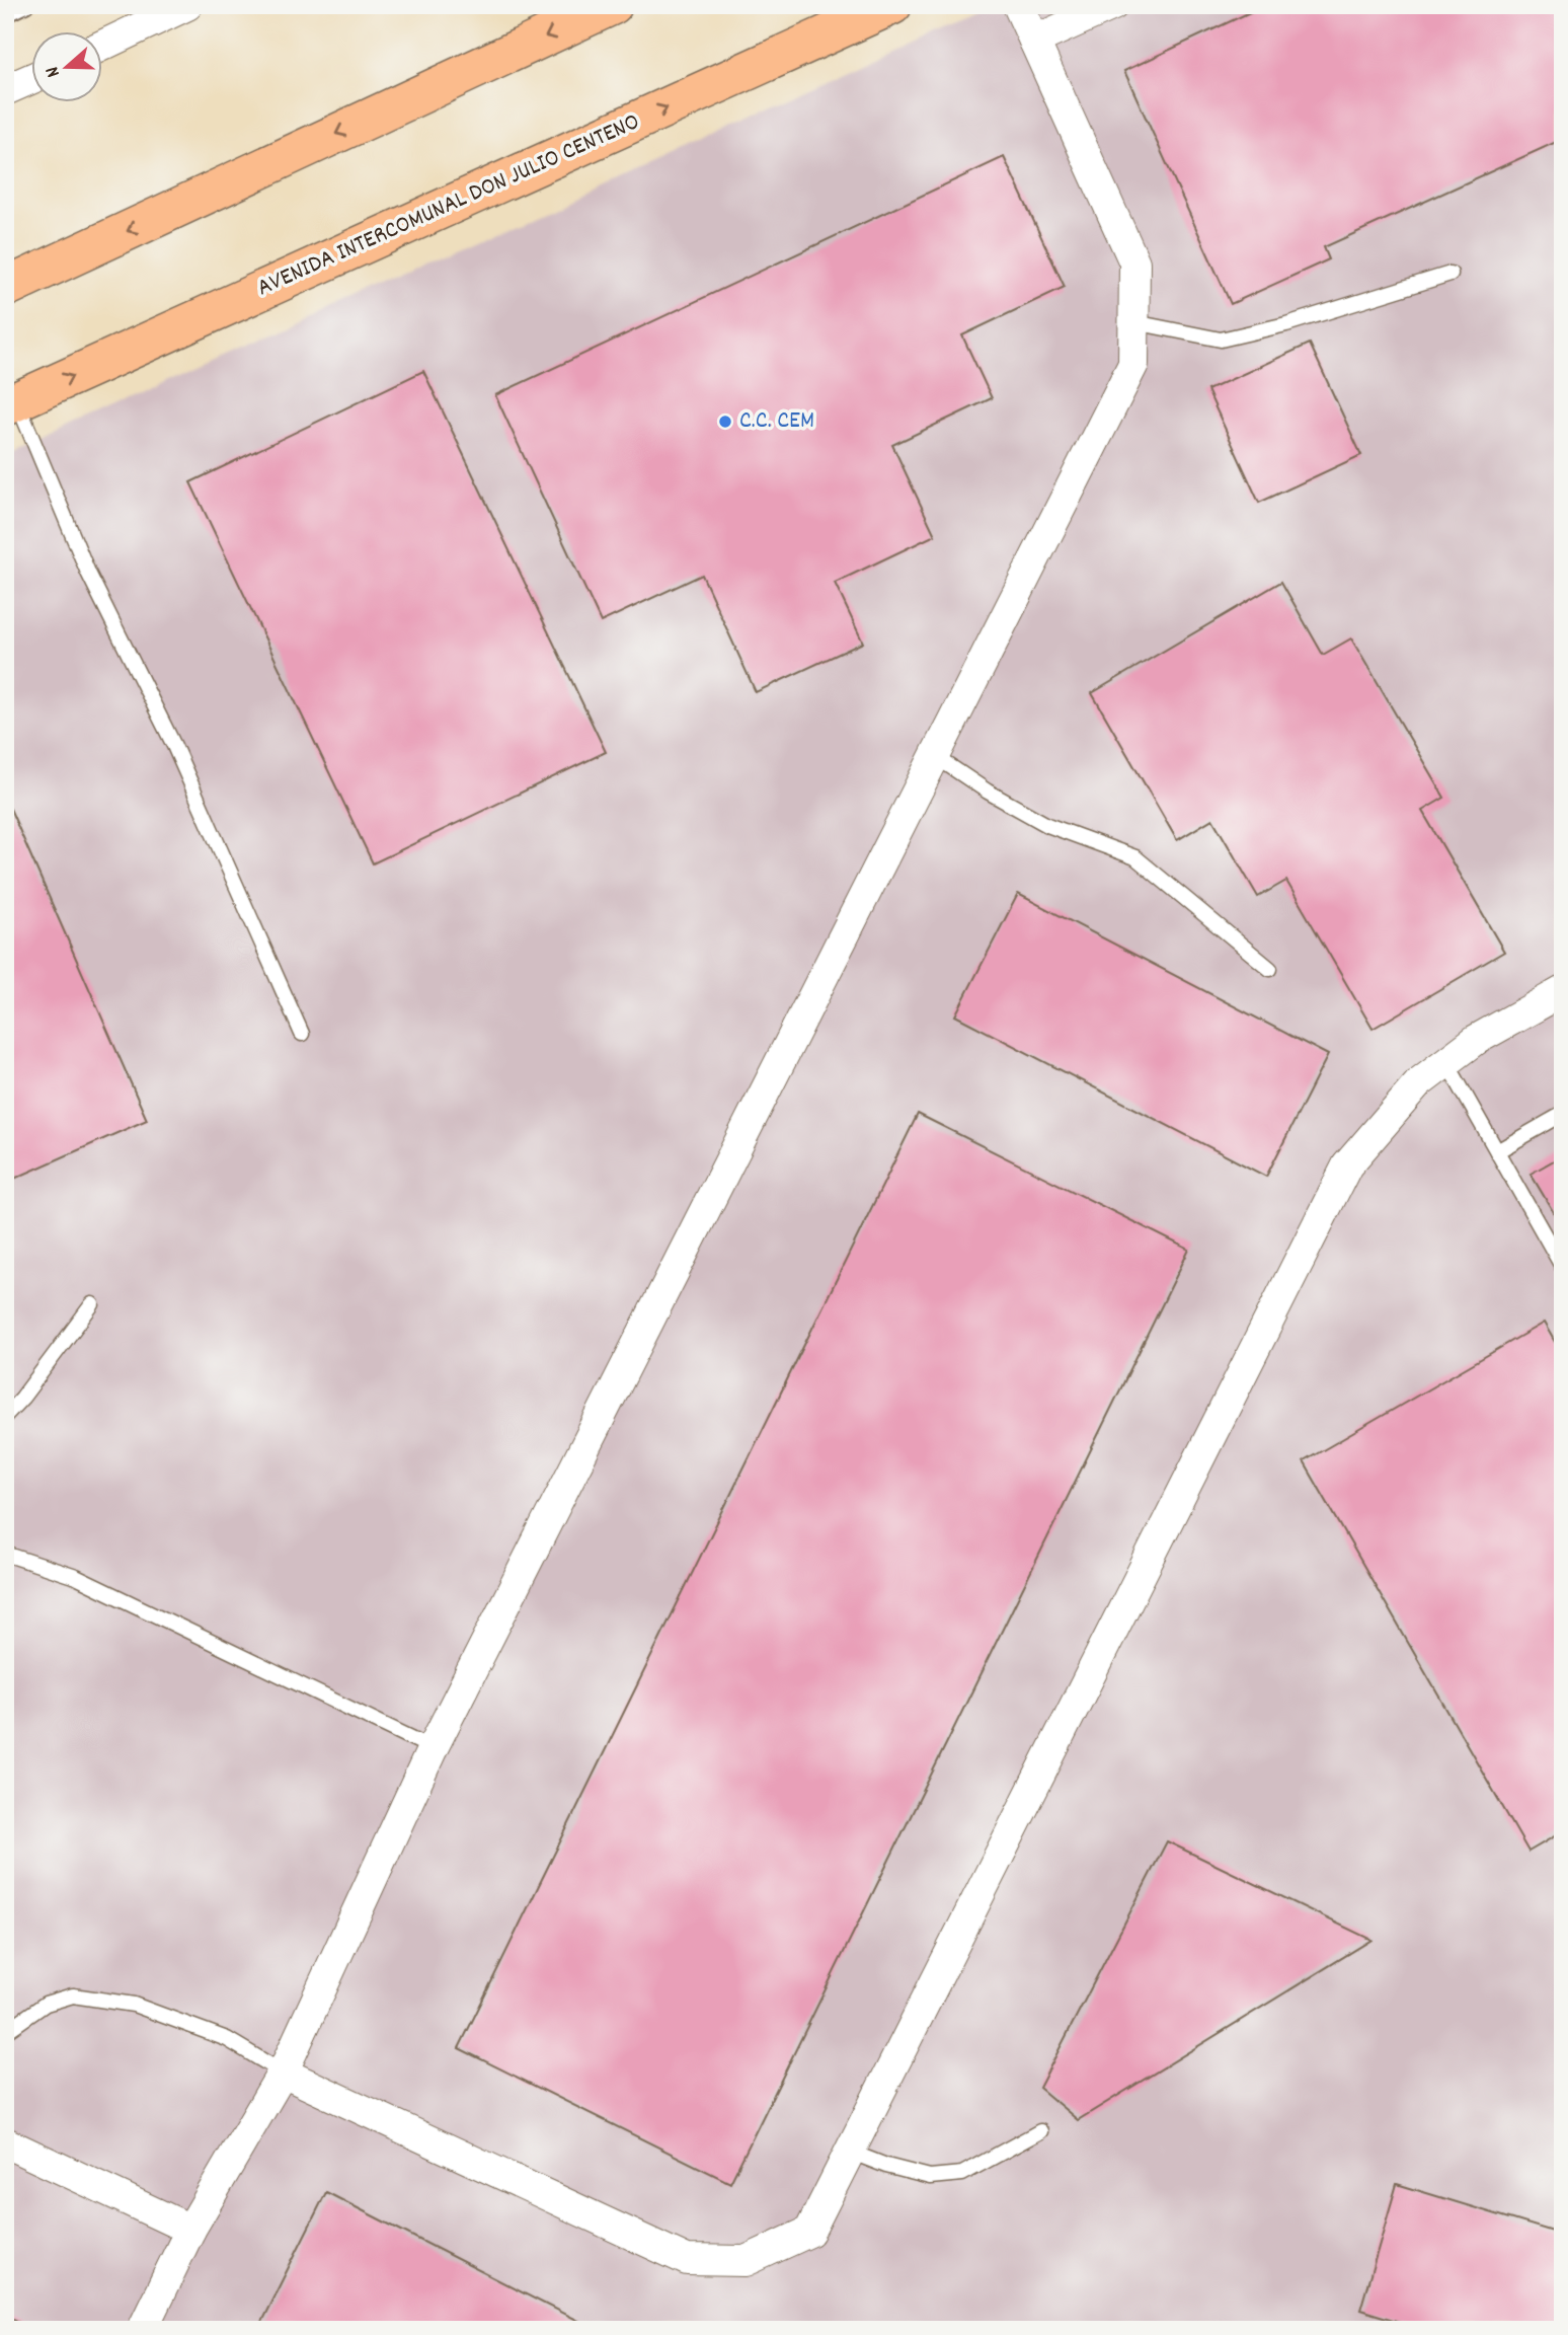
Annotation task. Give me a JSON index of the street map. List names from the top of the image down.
{
  "streets": {
    "main road": ["AVENIDA INTERCOMUNAL DON JULIO CENTENO"]
  },
  "places": ["C.C. CEM"],
  "north": "left"
}
